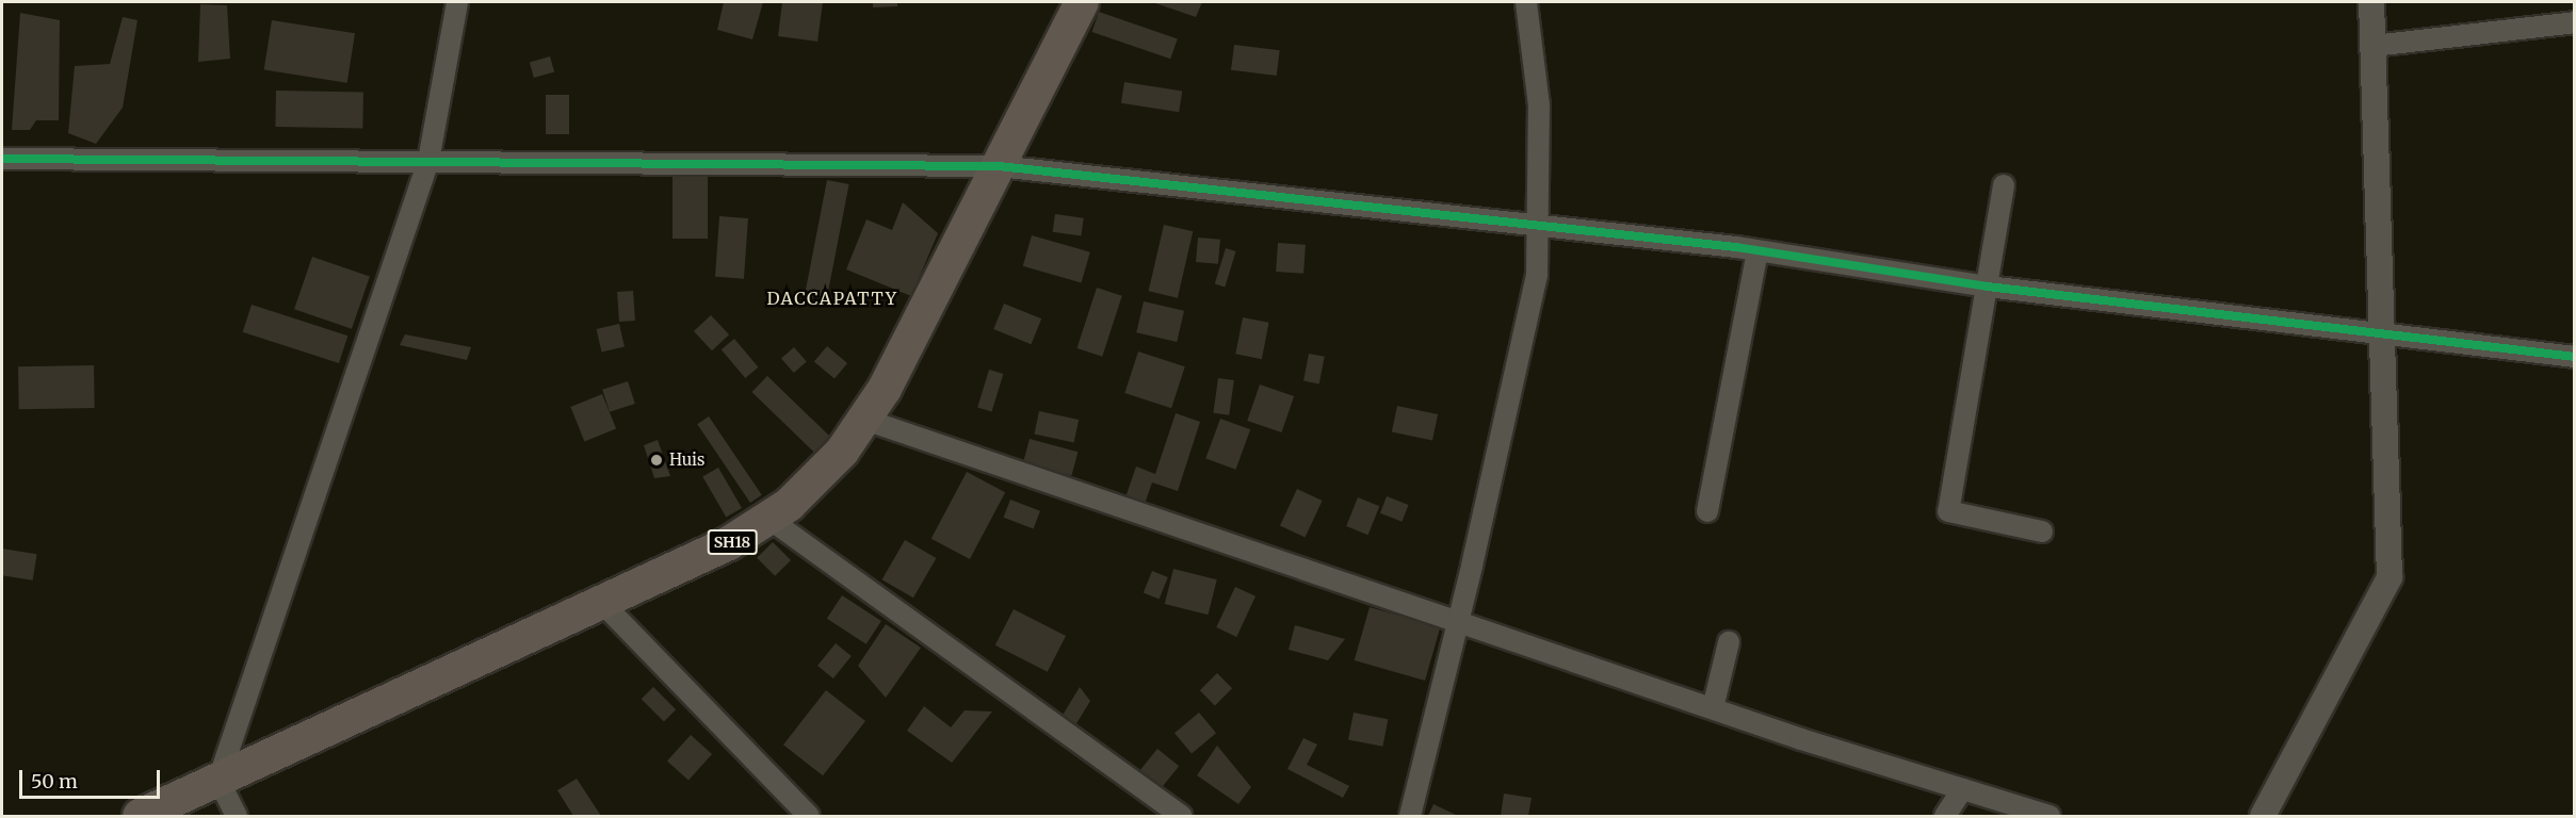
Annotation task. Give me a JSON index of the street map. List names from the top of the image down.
{
  "streets": {
    "main road": ["SH18"]
  },
  "districts": ["DACCAPATTY"],
  "places": ["Huis"],
  "scale_bar": "50 m"
}
